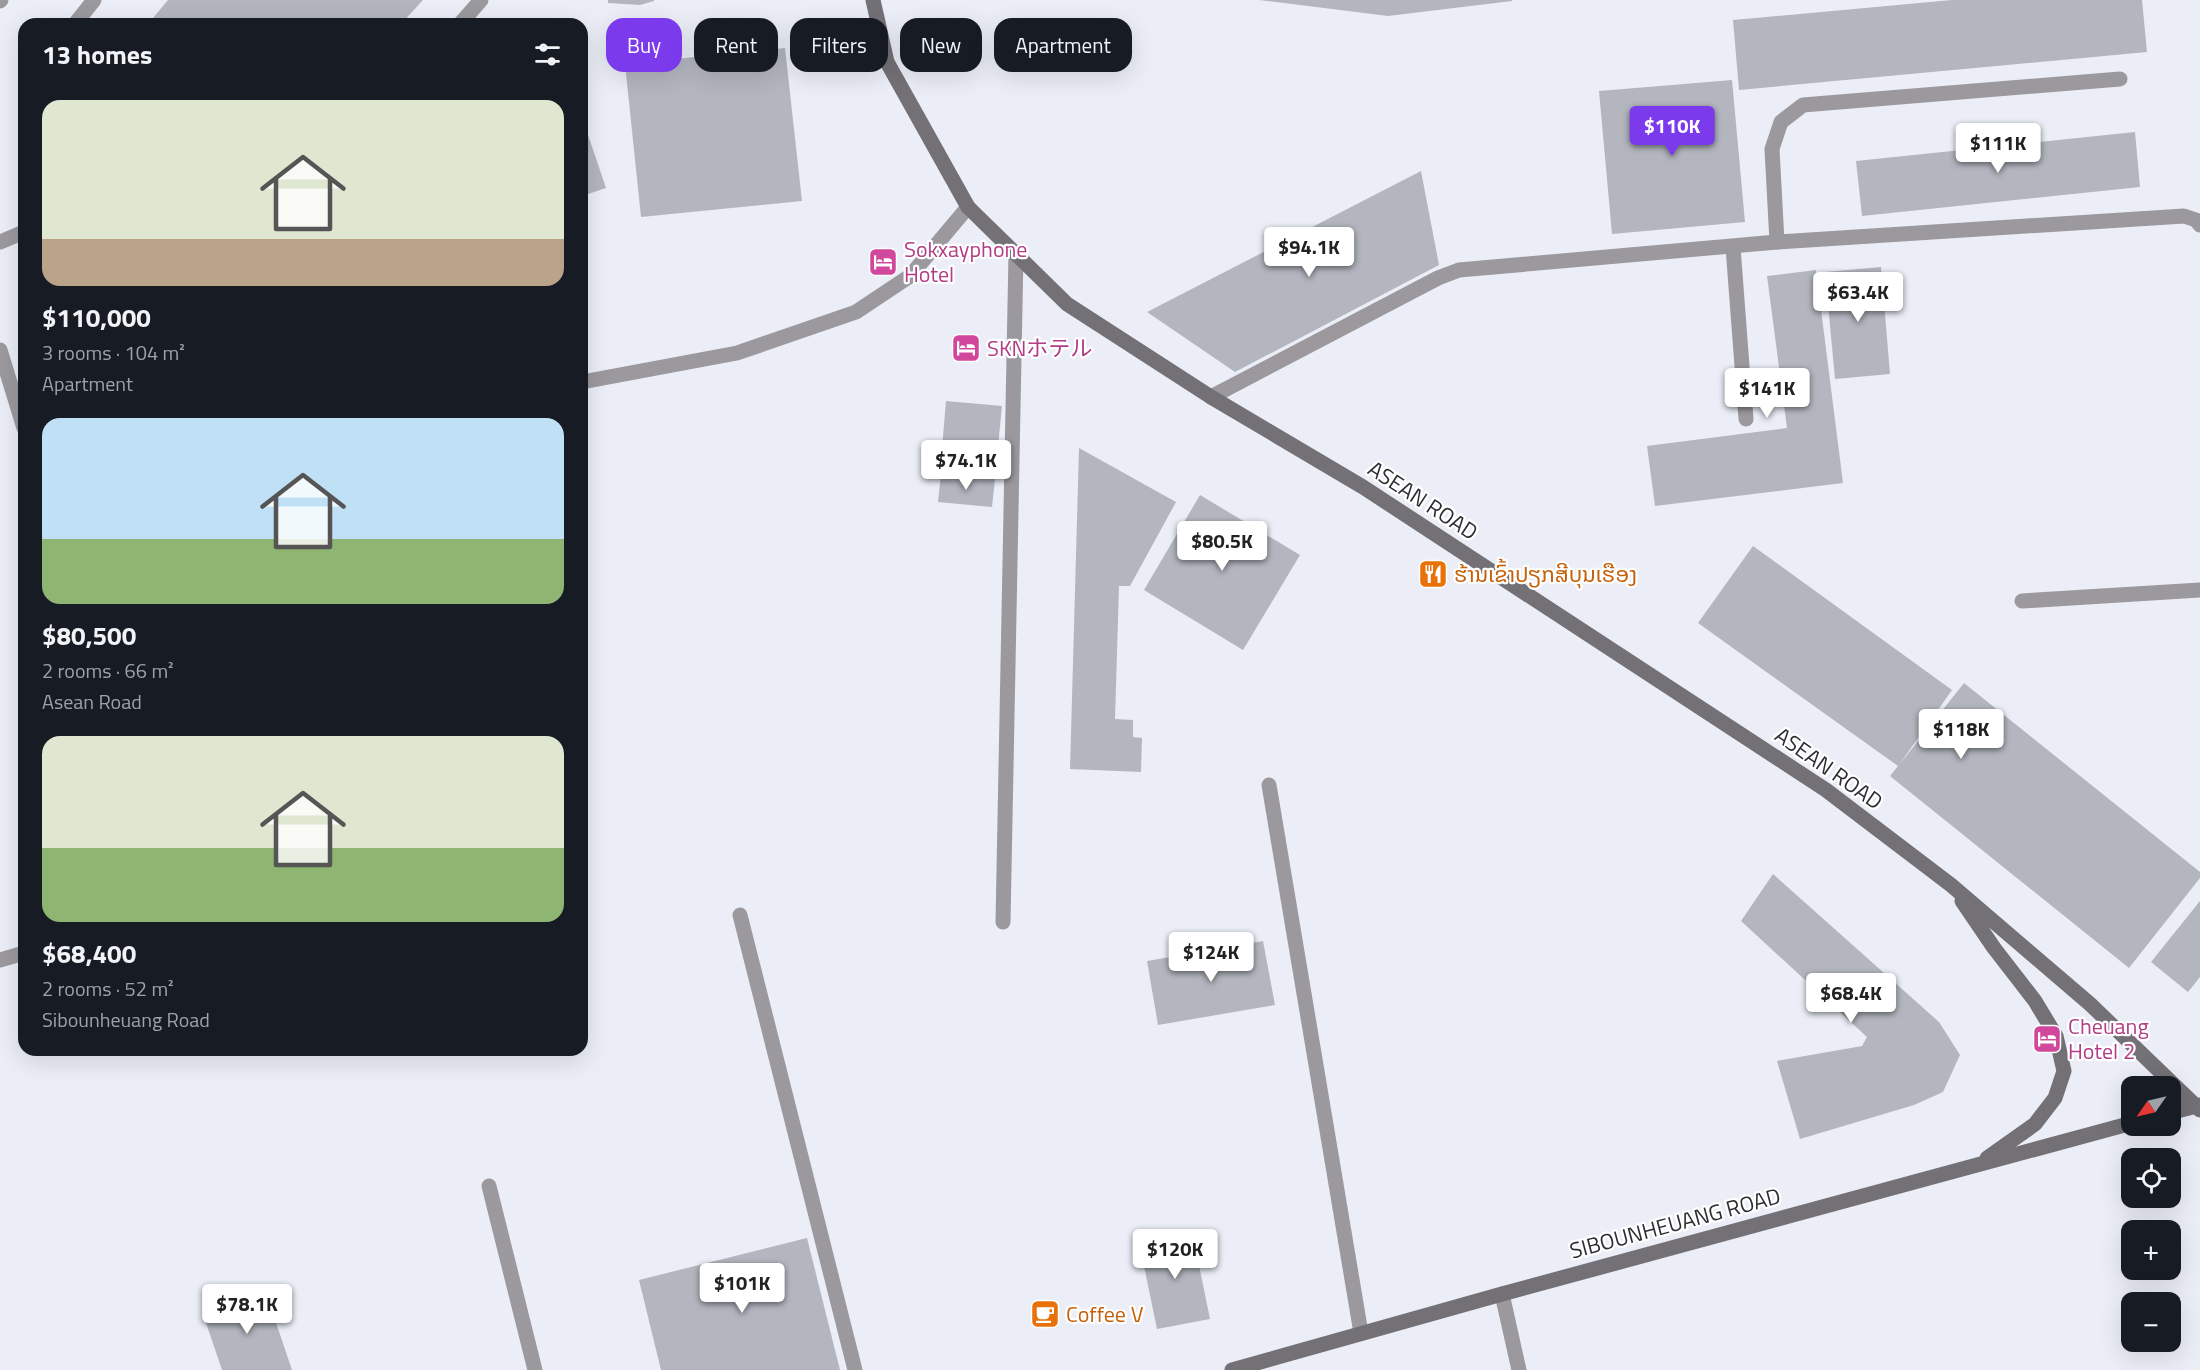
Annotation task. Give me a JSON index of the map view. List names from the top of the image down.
{
  "streets": {
    "main road": ["ASEAN ROAD", "SIBOUNHEUANG ROAD"]
  },
  "places": {
    "hotel": ["Sokxayphone Hotel", "SKNホテル", "Cheuang Hotel 2"],
    "restaurant": ["ຮ້ານເຂົ້າປຽກສີບຸນເຮືອງ"],
    "cafe": ["Coffee V"]
  },
  "north": "bottom left",
  "page": {
    "chip": [
      "Buy",
      "Rent",
      "Filters",
      "New",
      "Apartment"
    ],
    "heading": "13 homes",
    "list": [
      {
        "name": "$110,000",
        "note": "3 rooms · 104 m² · Apartment"
      },
      {
        "name": "$80,500",
        "note": "2 rooms · 66 m² · Asean Road"
      },
      {
        "name": "$68,400",
        "note": "2 rooms · 52 m² · Sibounheuang Road"
      }
    ],
    "price": [
      "$110K",
      "$111K",
      "$94.1K",
      "$63.4K",
      "$141K",
      "$74.1K",
      "$80.5K",
      "$118K",
      "$124K",
      "$68.4K",
      "$120K",
      "$101K",
      "$78.1K"
    ],
    "map_buttons": ["+", "−"]
  }
}
